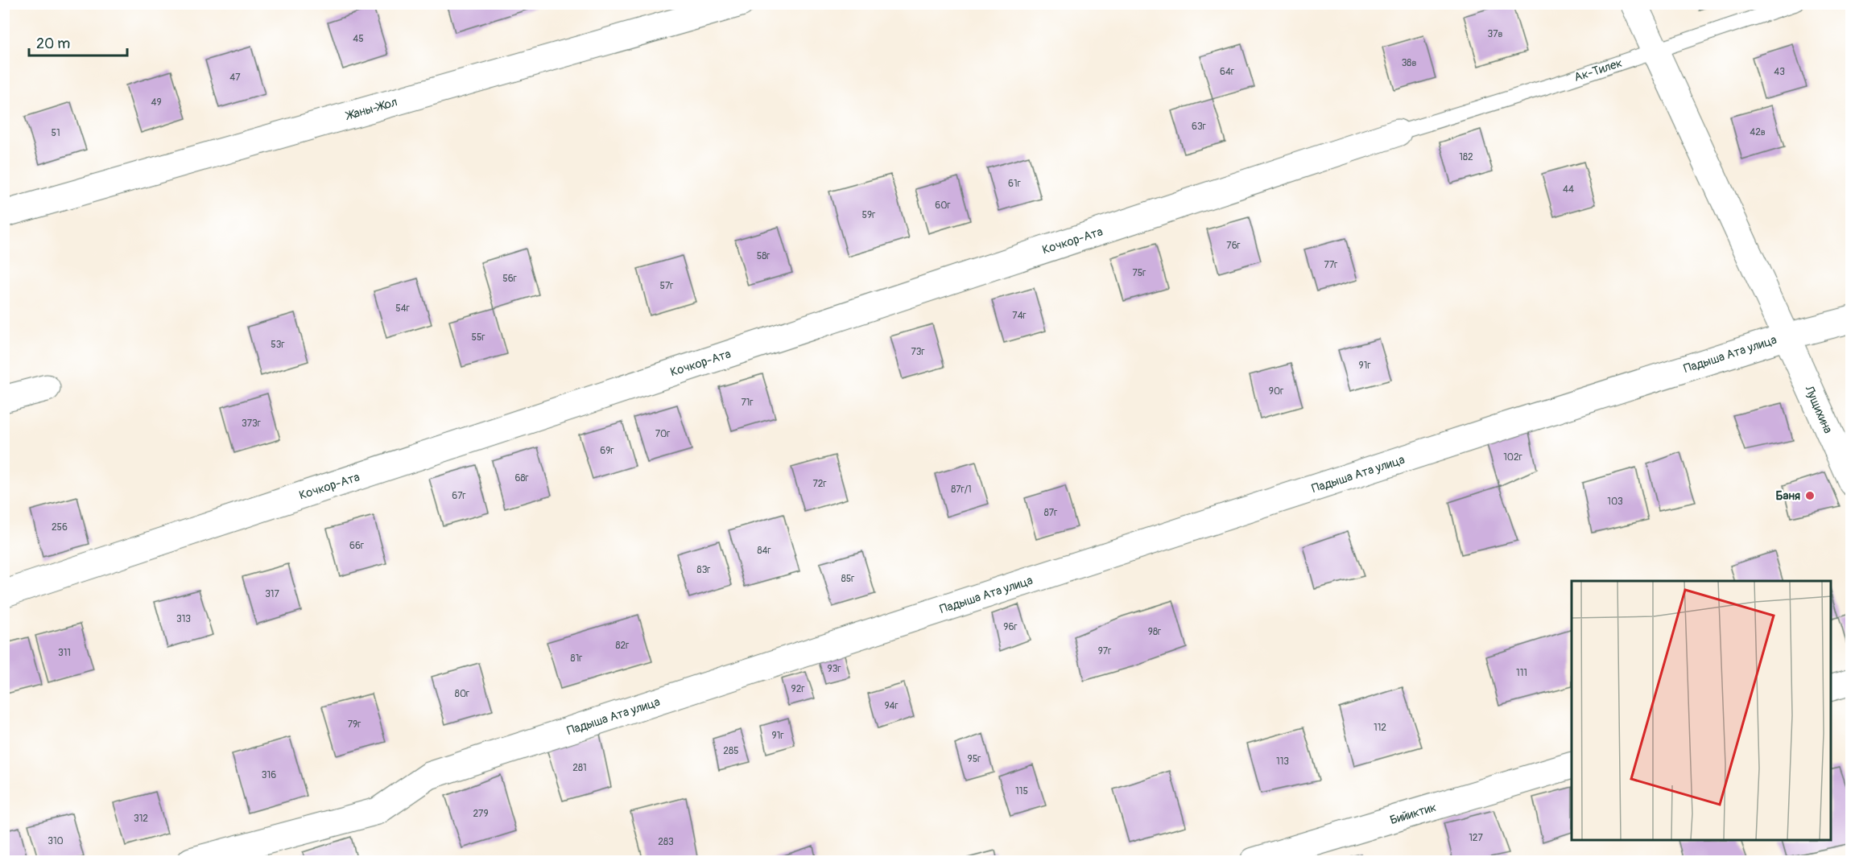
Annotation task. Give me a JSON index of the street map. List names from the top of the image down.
{
  "streets": {
    "street": [
      "Жаны-Жол",
      "Кочкор-Ата",
      "Падыша Ата улица",
      "Лущихина",
      "Бийиктик"
    ],
    "lane": ["Ак-Тилек"]
  },
  "crossings": [
    ["Ак-Тилек", "Кочкор-Ата"],
    ["Ак-Тилек", "Лущихина"],
    ["Падыша Ата улица", "Лущихина"]
  ],
  "places": ["Баня"],
  "house_numbers": [
    "37в",
    "45",
    "38в",
    "64г",
    "43",
    "47",
    "49",
    "63г",
    "42в",
    "51",
    "182",
    "61г",
    "44",
    "60г",
    "59г",
    "76г",
    "58г",
    "77г",
    "75г",
    "56г",
    "57г",
    "54г",
    "74г",
    "55г",
    "53г",
    "73г",
    "91г",
    "90г",
    "71г",
    "373г",
    "70г",
    "69г",
    "102г",
    "68г",
    "72г",
    "87г/1",
    "67г",
    "103",
    "87г",
    "256",
    "66г",
    "84г",
    "83г",
    "85г",
    "317",
    "313",
    "96г",
    "98г",
    "82г",
    "97г",
    "311",
    "81г",
    "93г",
    "111",
    "92г",
    "80г",
    "94г",
    "79г",
    "112",
    "91г",
    "285",
    "95г",
    "113",
    "281",
    "316",
    "115",
    "279",
    "312",
    "127",
    "310",
    "283"
  ],
  "scale_bar": "20 m"
}
